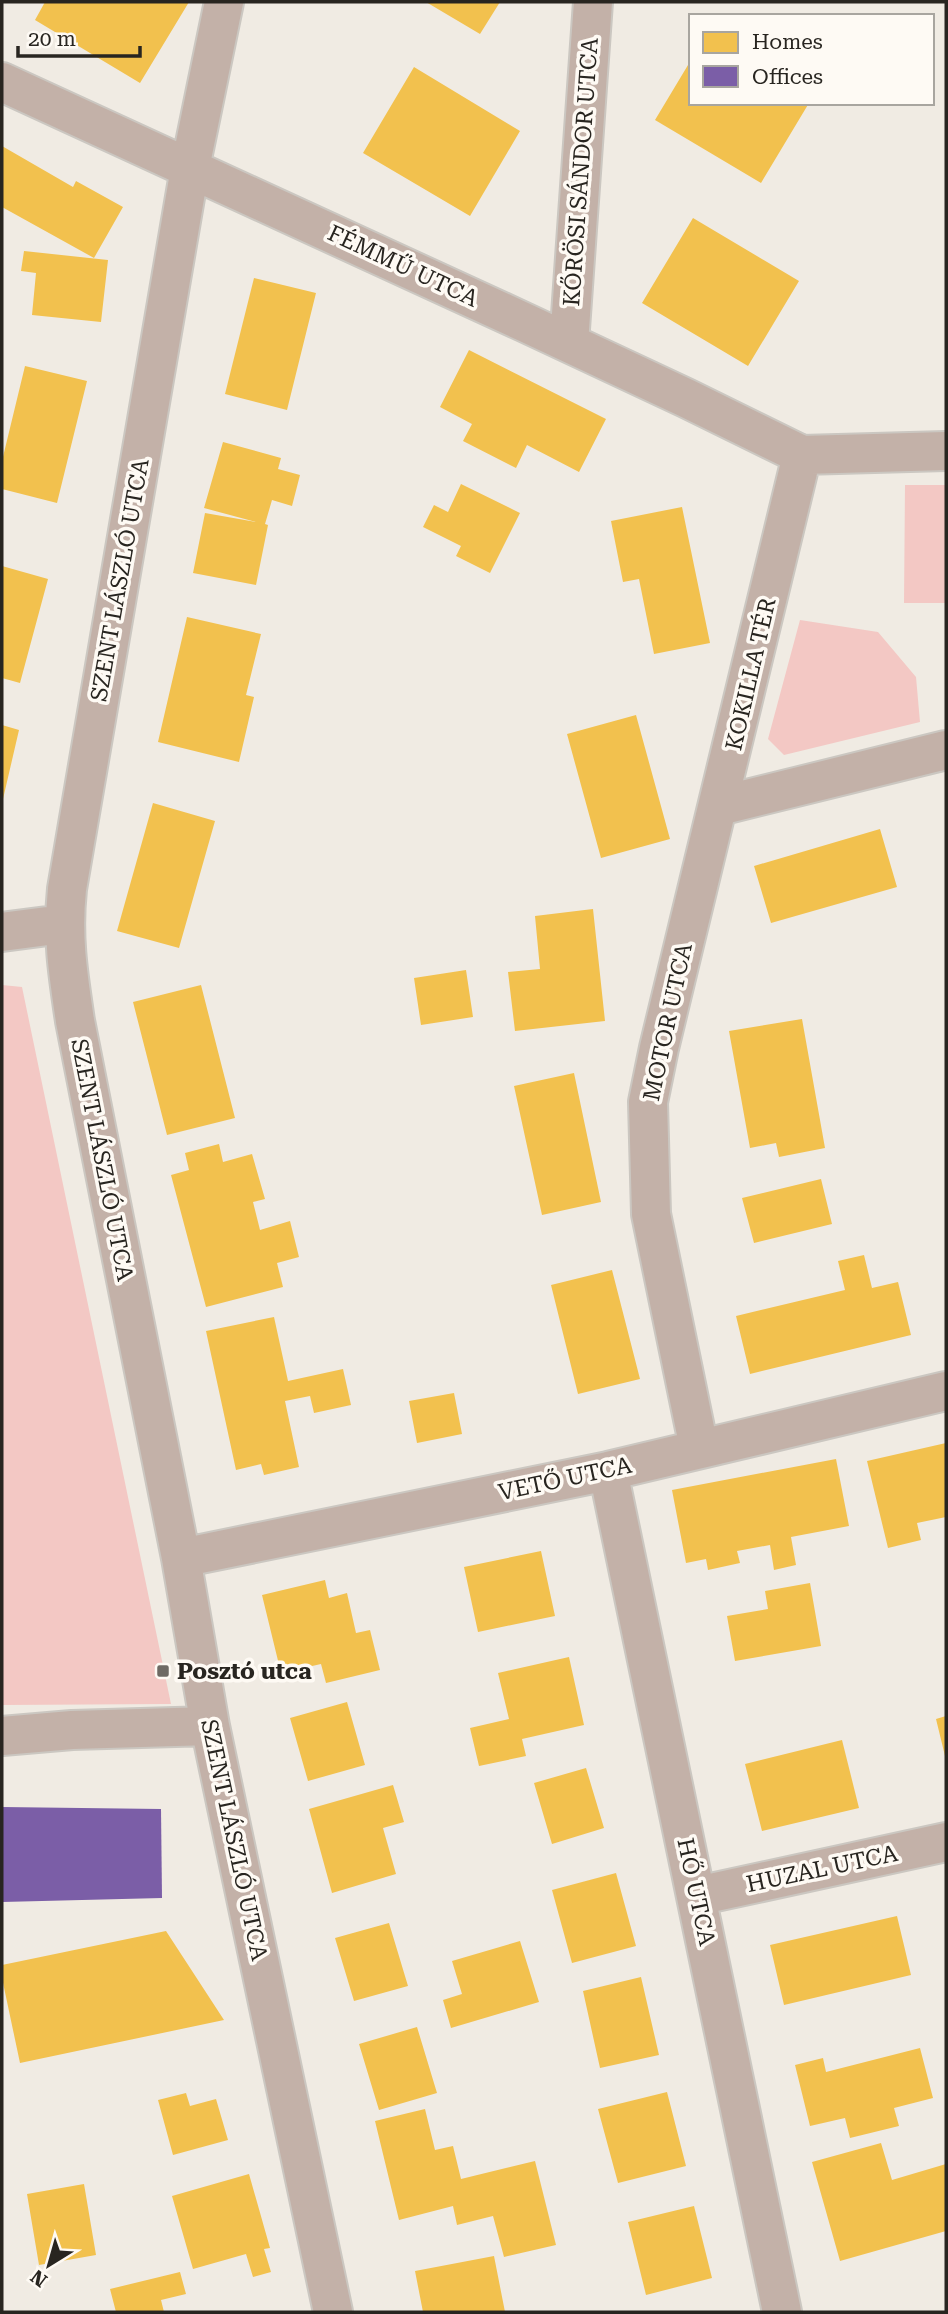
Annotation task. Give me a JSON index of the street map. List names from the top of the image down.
{
  "streets": {
    "street": [
      "KŐRÖSI SÁNDOR UTCA",
      "FÉMMŰ UTCA",
      "SZENT LÁSZLÓ UTCA",
      "KOKILLA TÉR",
      "MOTOR UTCA",
      "VETŐ UTCA",
      "HUZAL UTCA",
      "HŐ UTCA"
    ]
  },
  "crossings": [
    ["KŐRÖSI SÁNDOR UTCA", "FÉMMŰ UTCA"],
    ["FÉMMŰ UTCA", "SZENT LÁSZLÓ UTCA"],
    ["FÉMMŰ UTCA", "KOKILLA TÉR"],
    ["SZENT LÁSZLÓ UTCA", "VETŐ UTCA"],
    ["KOKILLA TÉR", "MOTOR UTCA"],
    ["MOTOR UTCA", "VETŐ UTCA"],
    ["VETŐ UTCA", "HŐ UTCA"],
    ["HUZAL UTCA", "HŐ UTCA"]
  ],
  "places": {
    "transit": ["Posztó utca"]
  },
  "legend": ["Homes", "Offices"],
  "scale_bar": "20 m",
  "north": "bottom left"
}
